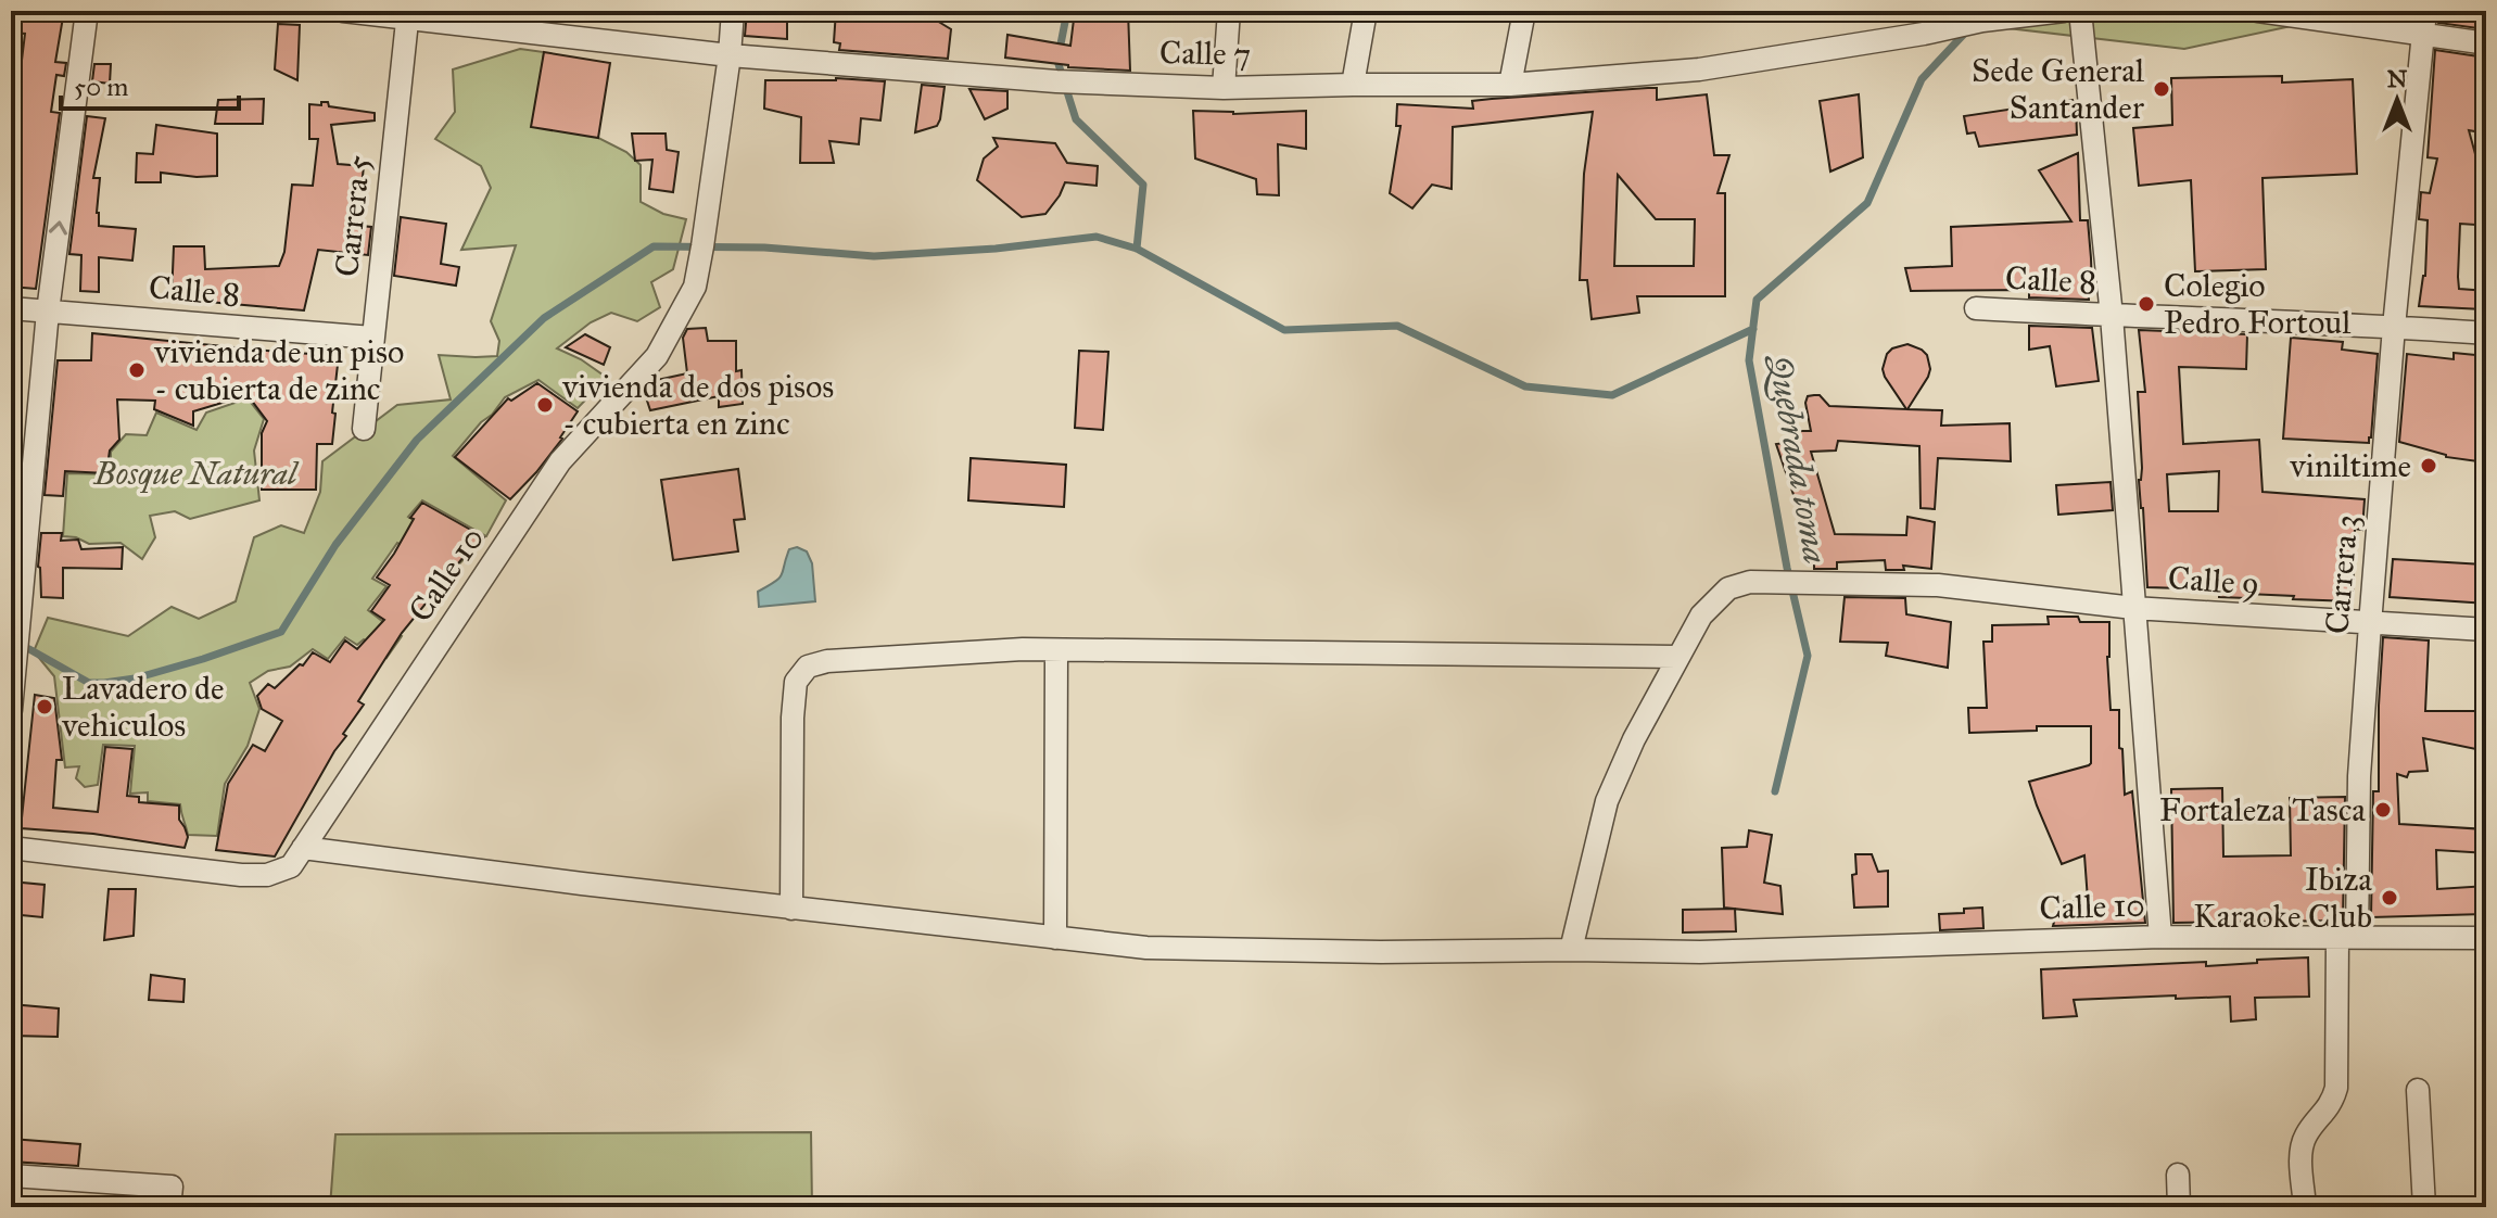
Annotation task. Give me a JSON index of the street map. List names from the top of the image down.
{
  "streets": {
    "street": [
      "Calle 7",
      "Carrera 5",
      "Calle 8",
      "Calle 10",
      "Carrera 3",
      "Calle 9"
    ]
  },
  "crossings": [
    ["Calle 7", "Carrera 5"],
    ["Calle 7", "Calle 10"],
    ["Carrera 5", "Calle 8"],
    ["Calle 8", "Carrera 3"],
    ["Calle 10", "Carrera 3"],
    ["Calle 10", "Calle 9"],
    ["Carrera 3", "Calle 9"]
  ],
  "water": ["Quebrada toma"],
  "parks": ["Bosque Natural"],
  "places": [
    "Sede General Santander",
    "Colegio Pedro Fortoul",
    "vivienda de un piso - cubierta de zinc",
    "vivienda de dos pisos - cubierta en zinc",
    "viniltime",
    "Lavadero de vehiculos",
    "Fortaleza Tasca",
    "Ibiza Karaoke Club"
  ],
  "scale_bar": "50 m",
  "north": "top"
}
